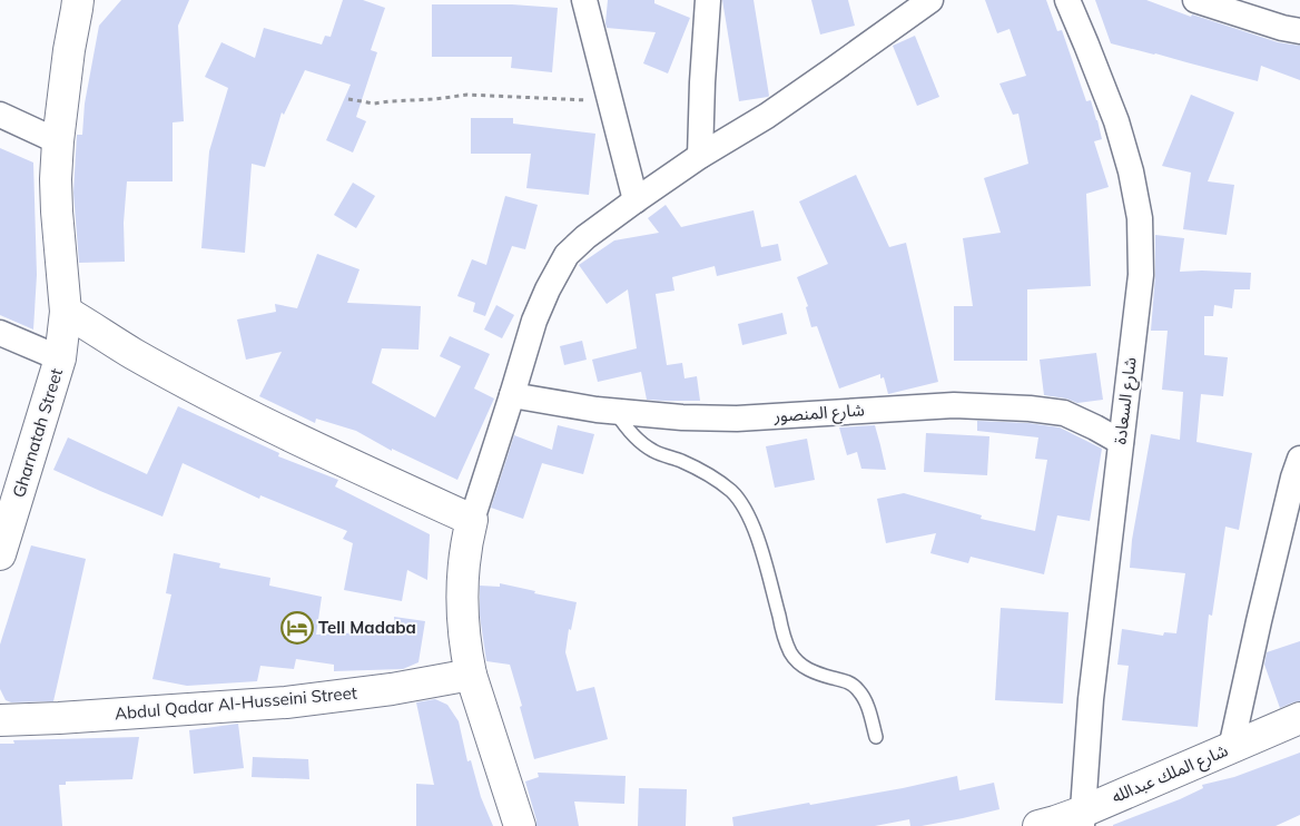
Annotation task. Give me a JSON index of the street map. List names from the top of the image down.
{
  "streets": {
    "street": [
      "شارع السعادة",
      "شارع المنصور",
      "Gharnatah Street",
      "Abdul Qadar Al-Husseini Street",
      "شارع الملك عبدالله"
    ]
  },
  "crossings": [
    ["شارع السعادة", "شارع المنصور"],
    ["شارع السعادة", "شارع الملك عبدالله"]
  ],
  "places": {
    "hotel": ["Tell Madaba"]
  }
}
